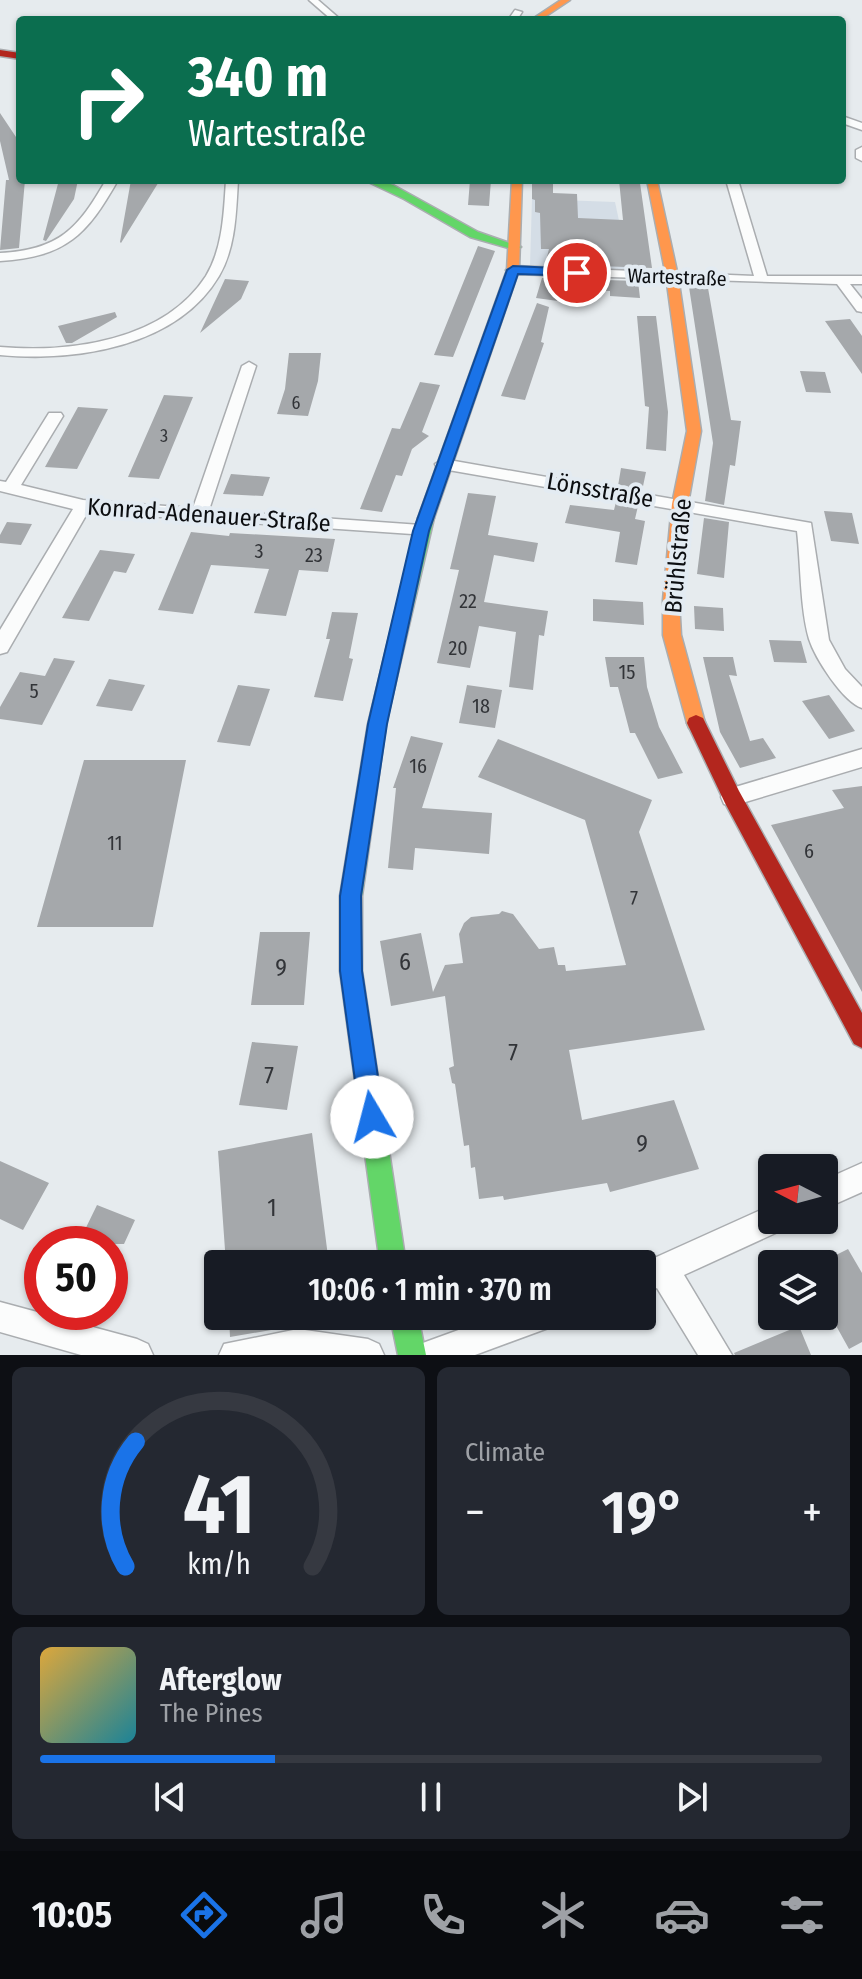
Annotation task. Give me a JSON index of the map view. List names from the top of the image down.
{
  "streets": {
    "street": [
      "Wartestraße",
      "Lönsstraße",
      "Konrad-Adenauer-Straße",
      "Brühlstraße"
    ]
  },
  "crossings": [
    ["Wartestraße", "Brühlstraße"],
    ["Lönsstraße", "Brühlstraße"]
  ],
  "house_numbers": [
    "6",
    "3",
    "3",
    "23",
    "22",
    "20",
    "15",
    "5",
    "18",
    "16",
    "11",
    "6",
    "7",
    "6",
    "9",
    "7",
    "7",
    "9",
    "1"
  ],
  "north": "left",
  "page": {
    "turn": ["340 m", "Wartestraße"],
    "limit": "50",
    "trip": "10:06 · 1 min · 370 m",
    "tile": "Climate",
    "heat": ["−", "19°", "+"],
    "song": ["Afterglow", "The Pines"],
    "tabs": "10:05",
    "gauge": ["41", "km/h"]
  }
}
